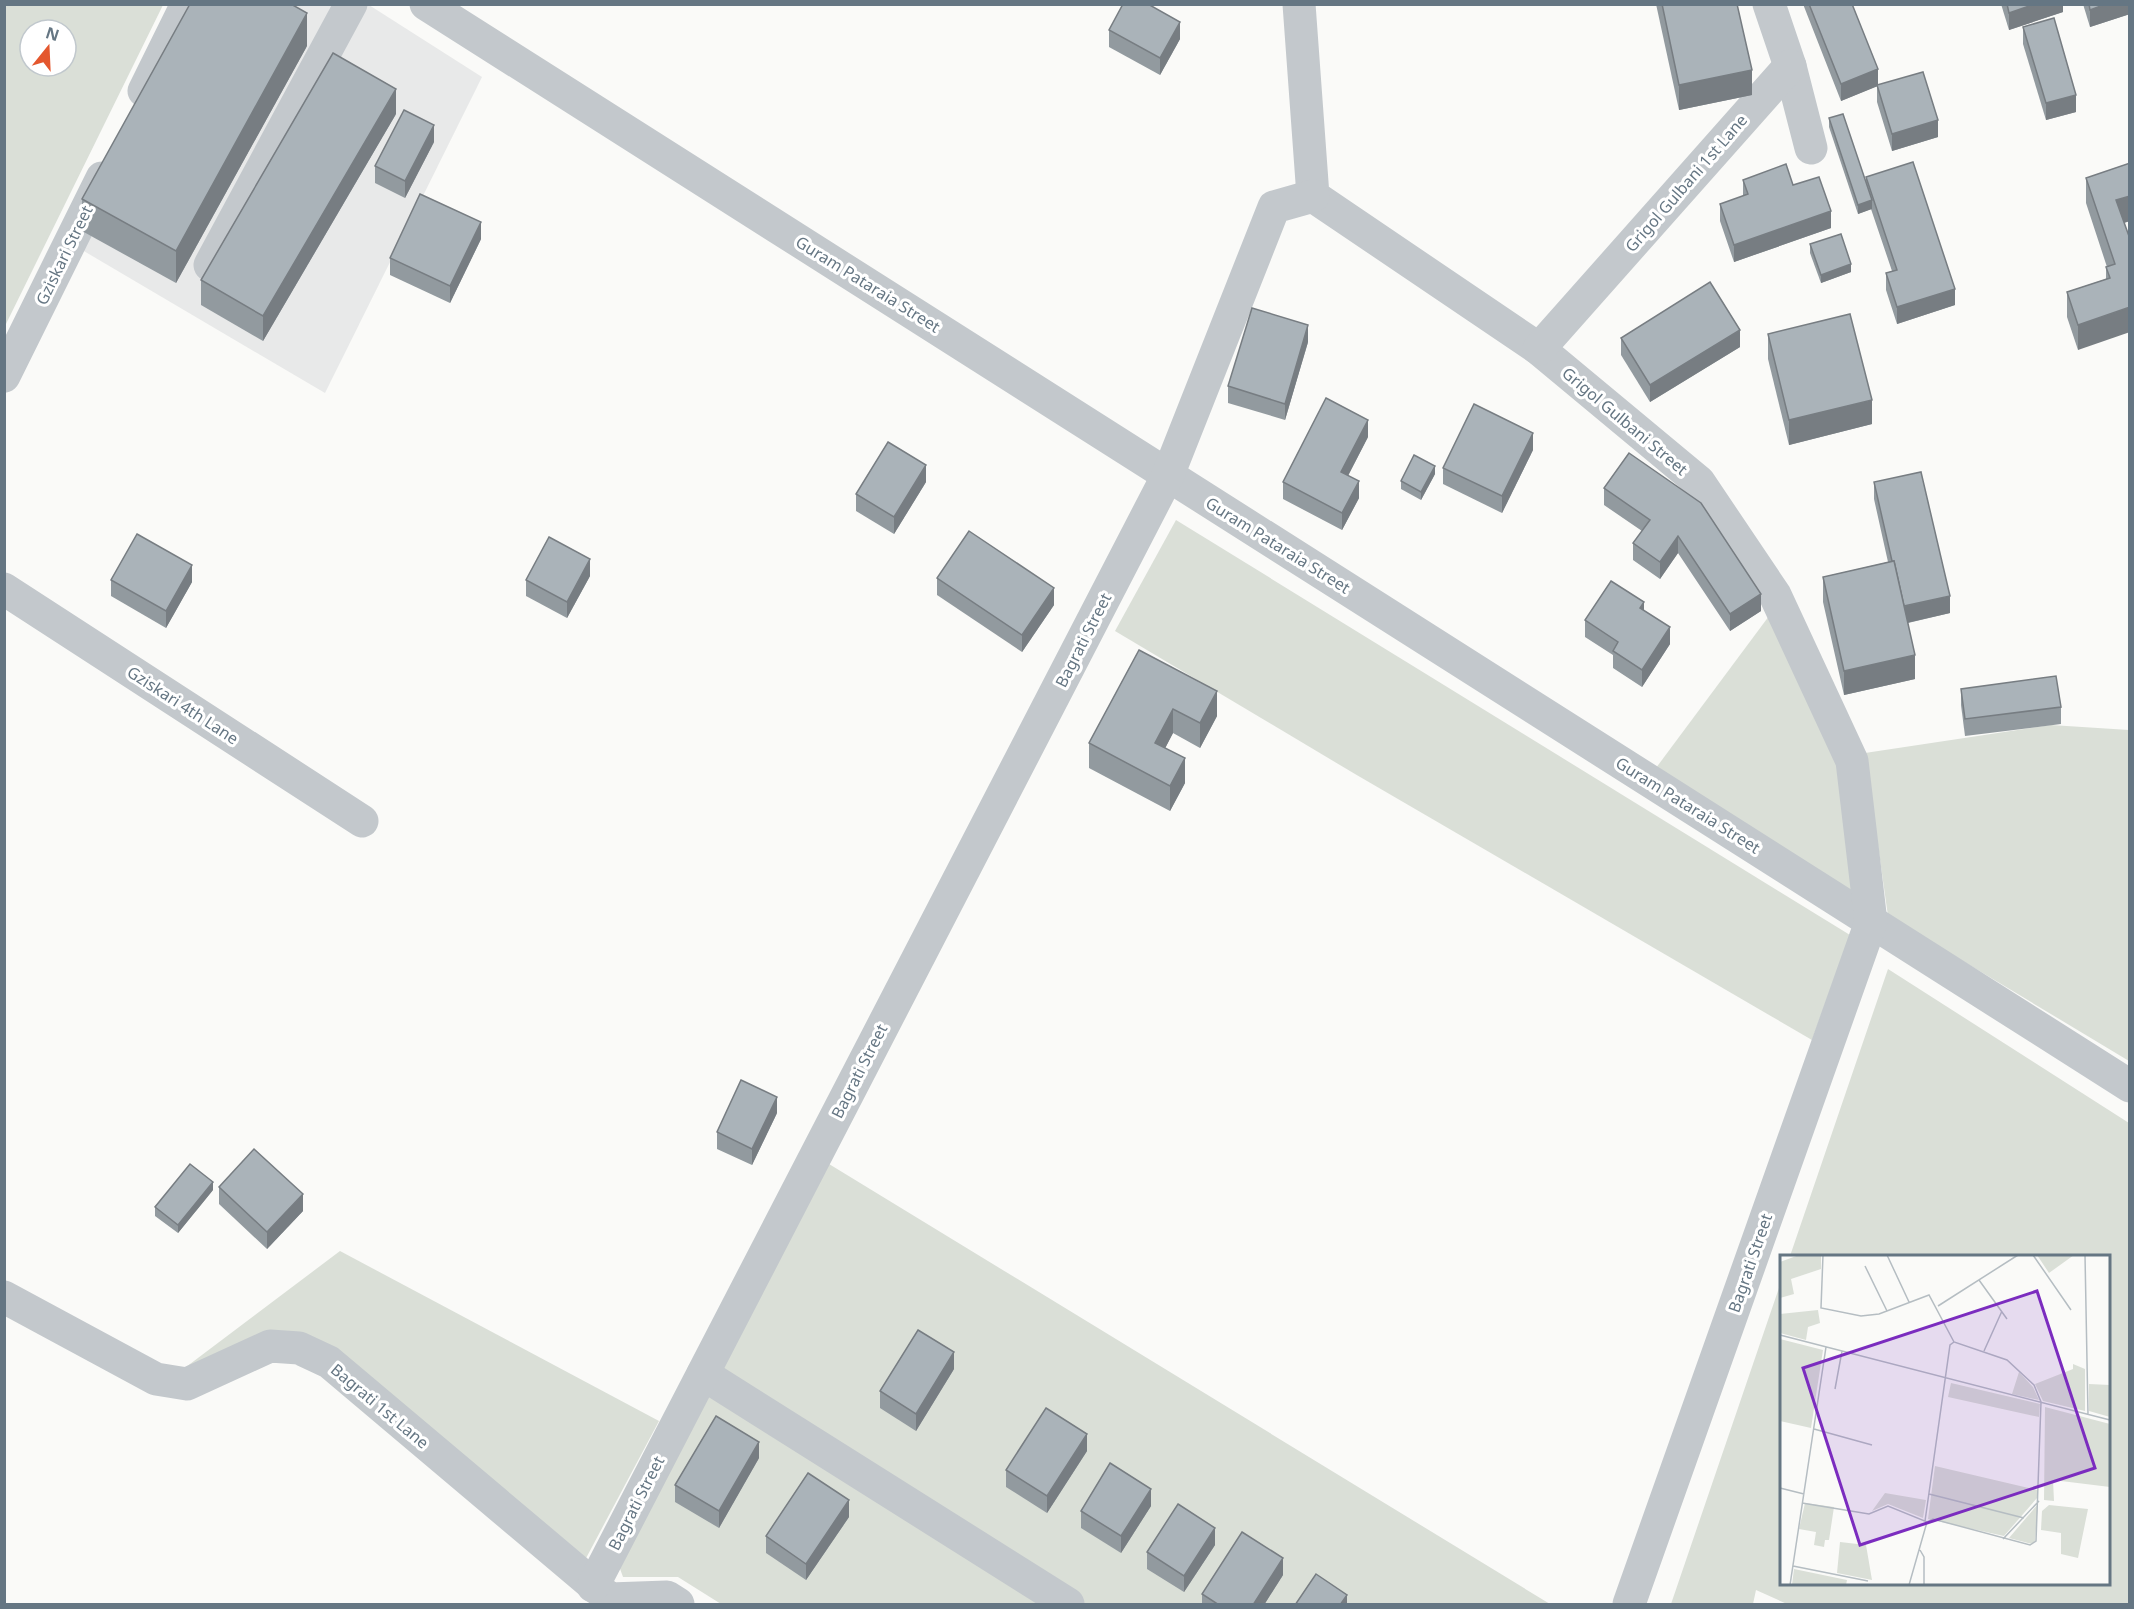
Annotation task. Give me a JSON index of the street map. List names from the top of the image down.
{
  "streets": {
    "street": [
      "Grigol Gulbani 1st Lane",
      "Gziskari Street",
      "Guram Pataraia Street",
      "Grigol Gulbani Street",
      "Bagrati Street",
      "Gziskari 4th Lane",
      "Bagrati 1st Lane"
    ]
  },
  "crossings": [
    ["Grigol Gulbani 1st Lane", "Grigol Gulbani Street"],
    ["Guram Pataraia Street", "Grigol Gulbani Street"],
    ["Guram Pataraia Street", "Bagrati Street"],
    ["Grigol Gulbani Street", "Bagrati Street"],
    ["Bagrati Street", "Bagrati 1st Lane"]
  ],
  "north": "top"
}
